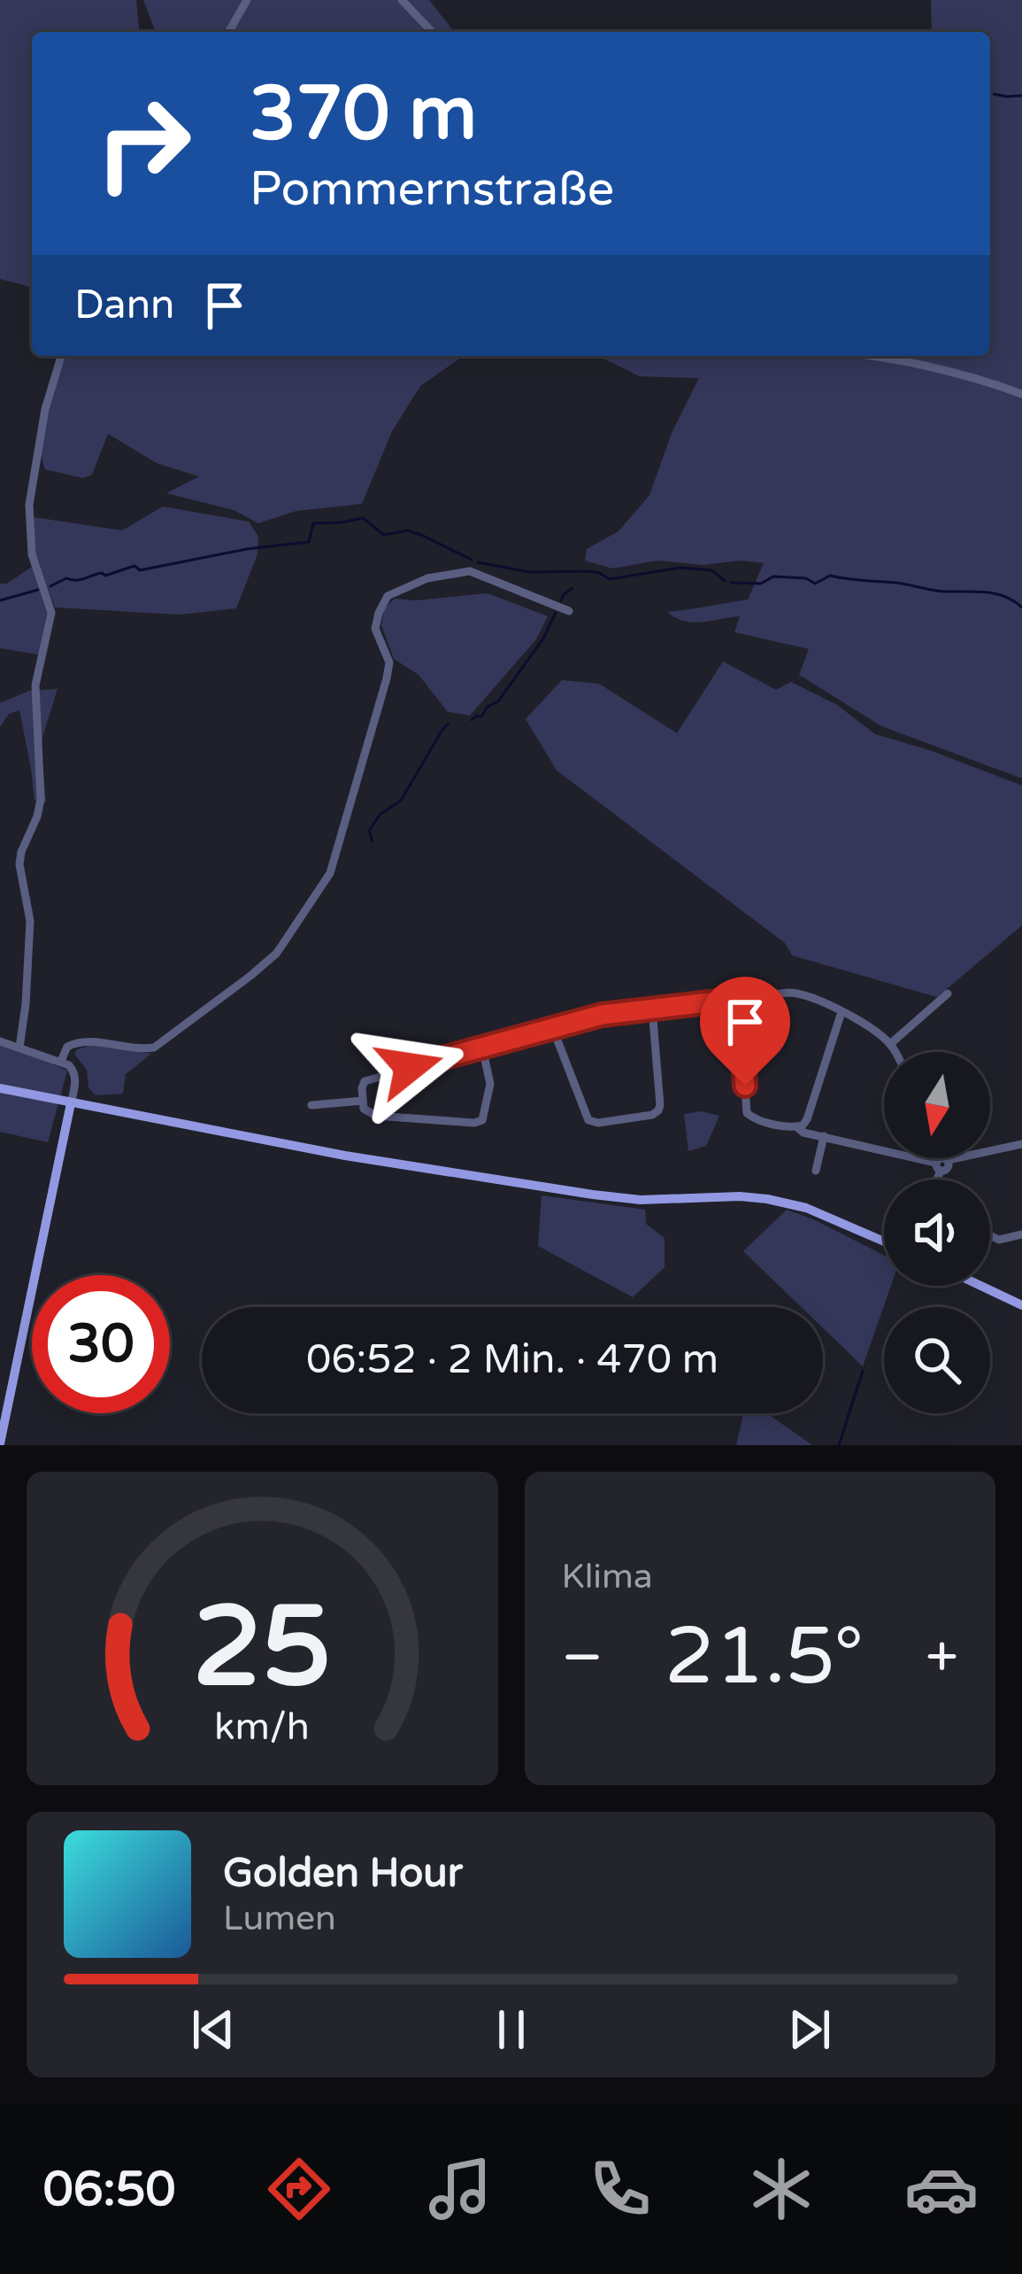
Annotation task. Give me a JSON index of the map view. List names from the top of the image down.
{
  "north": "bottom",
  "page": {
    "turn": ["370 m", "Pommernstraße"],
    "then": "Dann",
    "limit": "30",
    "trip": "06:52 · 2 Min. · 470 m",
    "tile": "Klima",
    "heat": ["−", "21.5°", "+"],
    "song": ["Golden Hour", "Lumen"],
    "tabs": "06:50",
    "gauge": ["25", "km/h"]
  }
}
